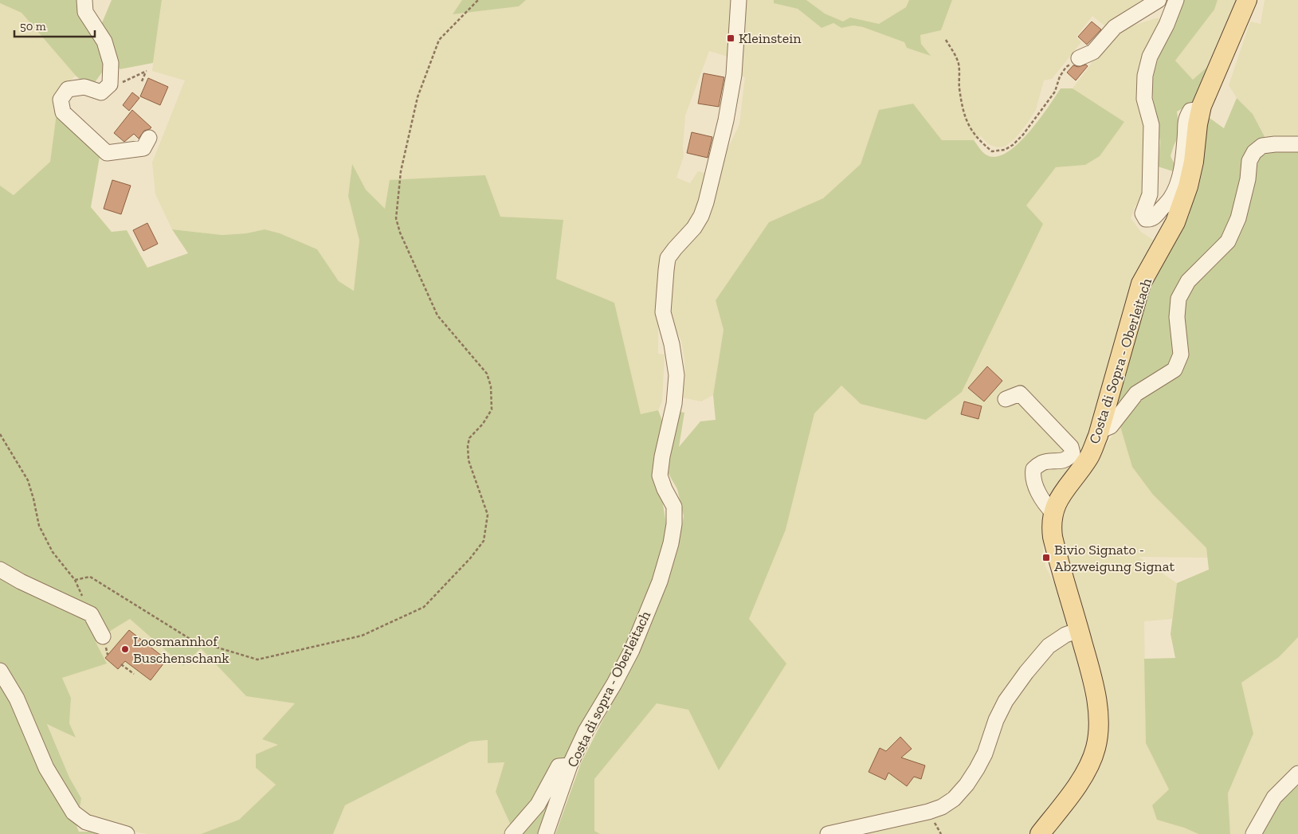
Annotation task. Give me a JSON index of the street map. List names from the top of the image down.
{
  "streets": {
    "main road": ["Costa di Sopra - Oberleitach"],
    "street": ["Costa di sopra - Oberleitach"]
  },
  "places": {
    "transit": ["Kleinstein", "Bivio Signato - Abzweigung Signat"],
    "other": ["Loosmannhof Buschenschank"]
  },
  "scale_bar": "50 m"
}
